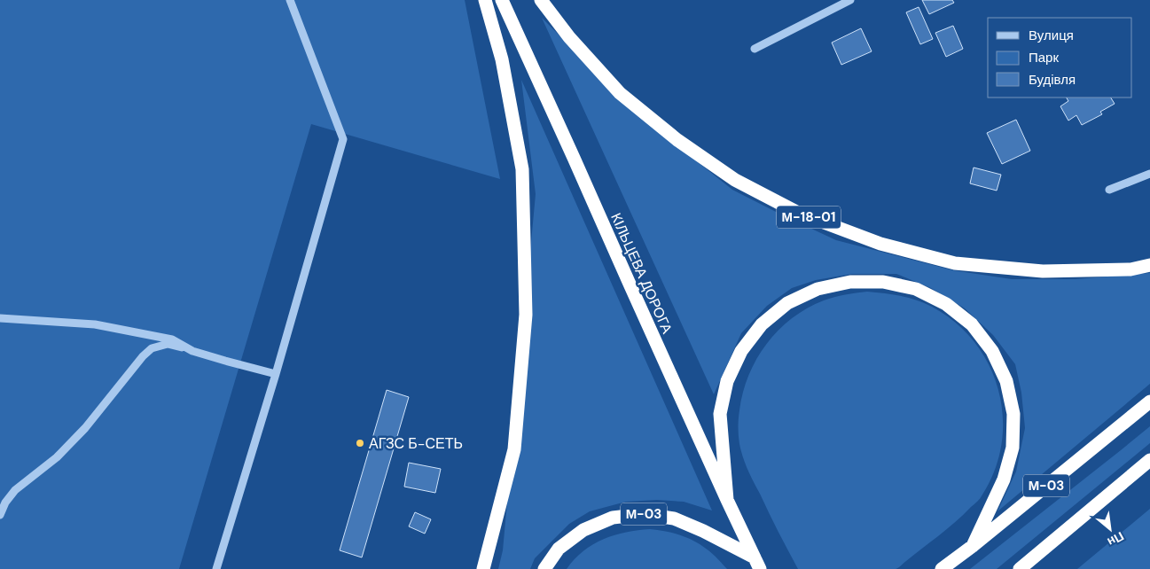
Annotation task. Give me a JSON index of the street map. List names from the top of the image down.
{
  "streets": {
    "highway": ["М-18-01", "КІЛЬЦЕВА ДОРОГА", "М-03"]
  },
  "crossings": [
    ["КІЛЬЦЕВА ДОРОГА", "М-03"]
  ],
  "places": ["АГЗС Б-СЕТЬ"],
  "legend": ["Вулиця", "Парк", "Будівля"],
  "north": "bottom right"
}
